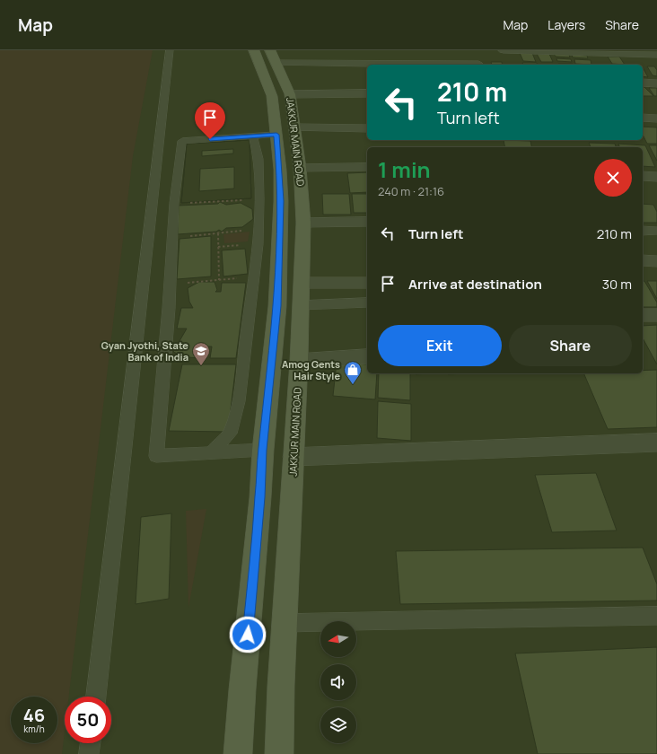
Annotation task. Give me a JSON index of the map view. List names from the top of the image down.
{
  "streets": {
    "main road": ["JAKKUR MAIN ROAD"]
  },
  "places": {
    "school or university": ["Gyan Jyothi, State Bank of India"],
    "shop": ["Amog Gents Hair Style"]
  },
  "north": "left",
  "page": {
    "header": "Map",
    "nav": ["Map", "Layers", "Share"],
    "turn": ["210 m", "Turn left"],
    "heading": ["1 min", "240 m · 21:16"],
    "list": [
      {
        "name": "Turn left",
        "value": "210 m"
      },
      {
        "name": "Arrive at destination",
        "value": "30 m"
      }
    ],
    "buttons": ["Exit", "Share"],
    "speed": "46 km/h",
    "limit": "50"
  }
}
